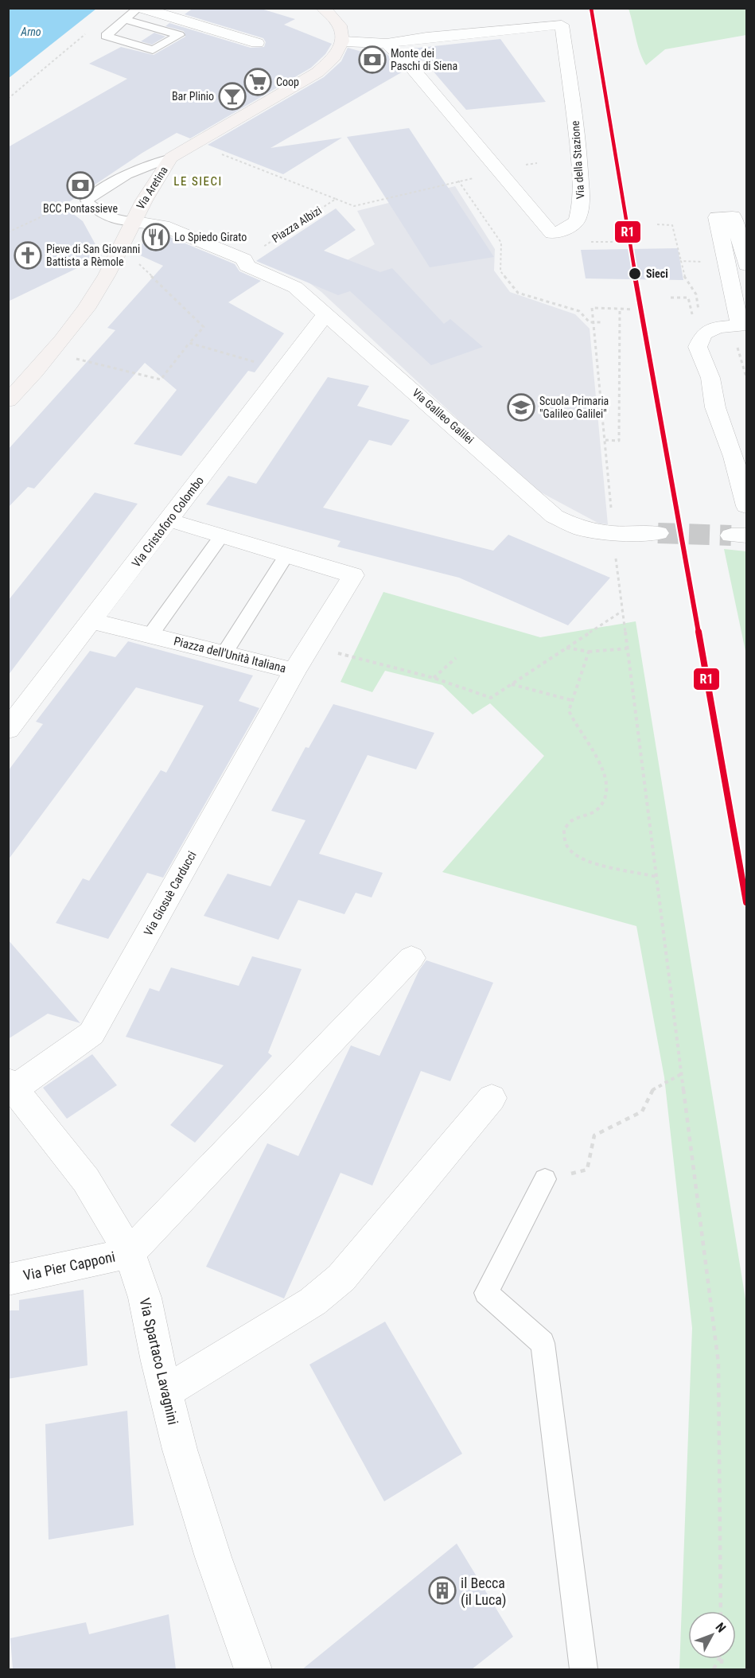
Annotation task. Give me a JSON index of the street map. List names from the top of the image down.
{
  "streets": {
    "main road": ["Via Aretina"],
    "street": [
      "Via della Stazione",
      "Via Galileo Galilei",
      "Via Cristoforo Colombo",
      "Piazza dell'Unità Italiana",
      "Via Giosuè Carducci",
      "Via Pier Capponi",
      "Via Spartaco Lavagnini"
    ],
    "path": ["Piazza Albizi"]
  },
  "crossings": [
    ["Via della Stazione", "Via Aretina"],
    ["Piazza Albizi", "Via Galileo Galilei"],
    ["Via Galileo Galilei", "Via Cristoforo Colombo"],
    ["Via Cristoforo Colombo", "Piazza dell'Unità Italiana"],
    ["Piazza dell'Unità Italiana", "Via Giosuè Carducci"],
    ["Via Giosuè Carducci", "Via Spartaco Lavagnini"],
    ["Via Pier Capponi", "Via Spartaco Lavagnini"]
  ],
  "districts": ["LE SIECI"],
  "water": ["Arno"],
  "places": {
    "bank": ["Monte dei Paschi di Siena", "BCC Pontassieve"],
    "supermarket": ["Coop"],
    "bar": ["Bar Plinio"],
    "restaurant": ["Lo Spiedo Girato"],
    "church": ["Pieve di San Giovanni Battista a Rèmole"],
    "other": ["Sieci"],
    "school or university": ["Scuola Primaria \"Galileo Galilei\""],
    "building": ["il Becca (il Luca)"]
  },
  "lines": ["transit line R1"],
  "north": "top right"
}
